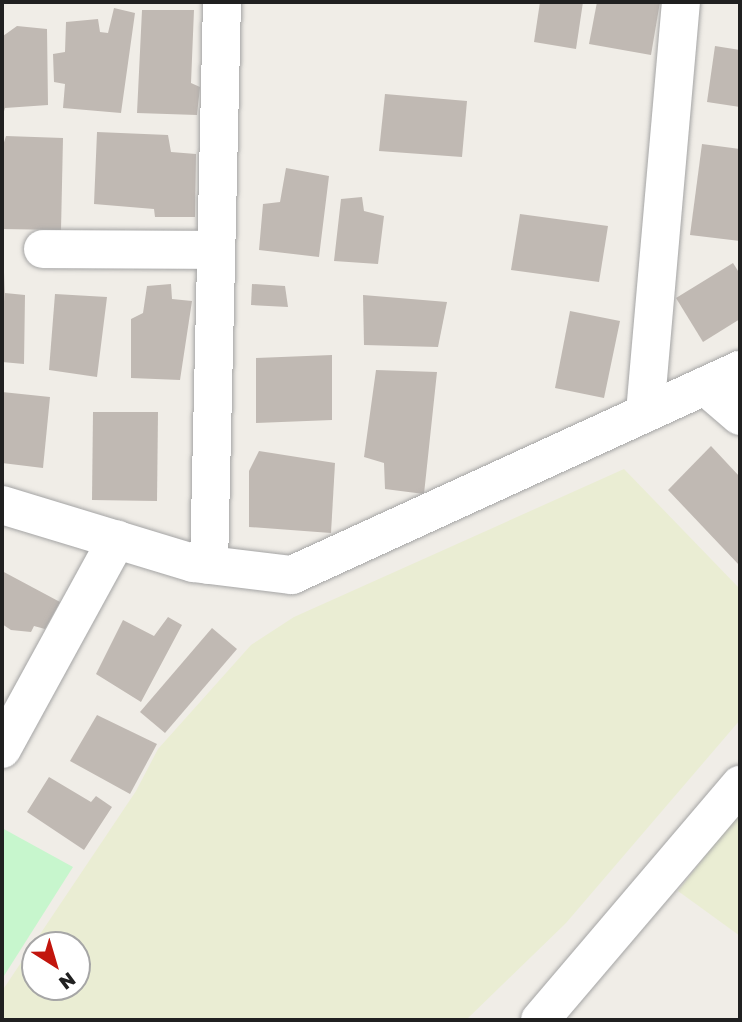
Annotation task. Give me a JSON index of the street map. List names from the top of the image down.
{
  "north": "bottom right"
}
